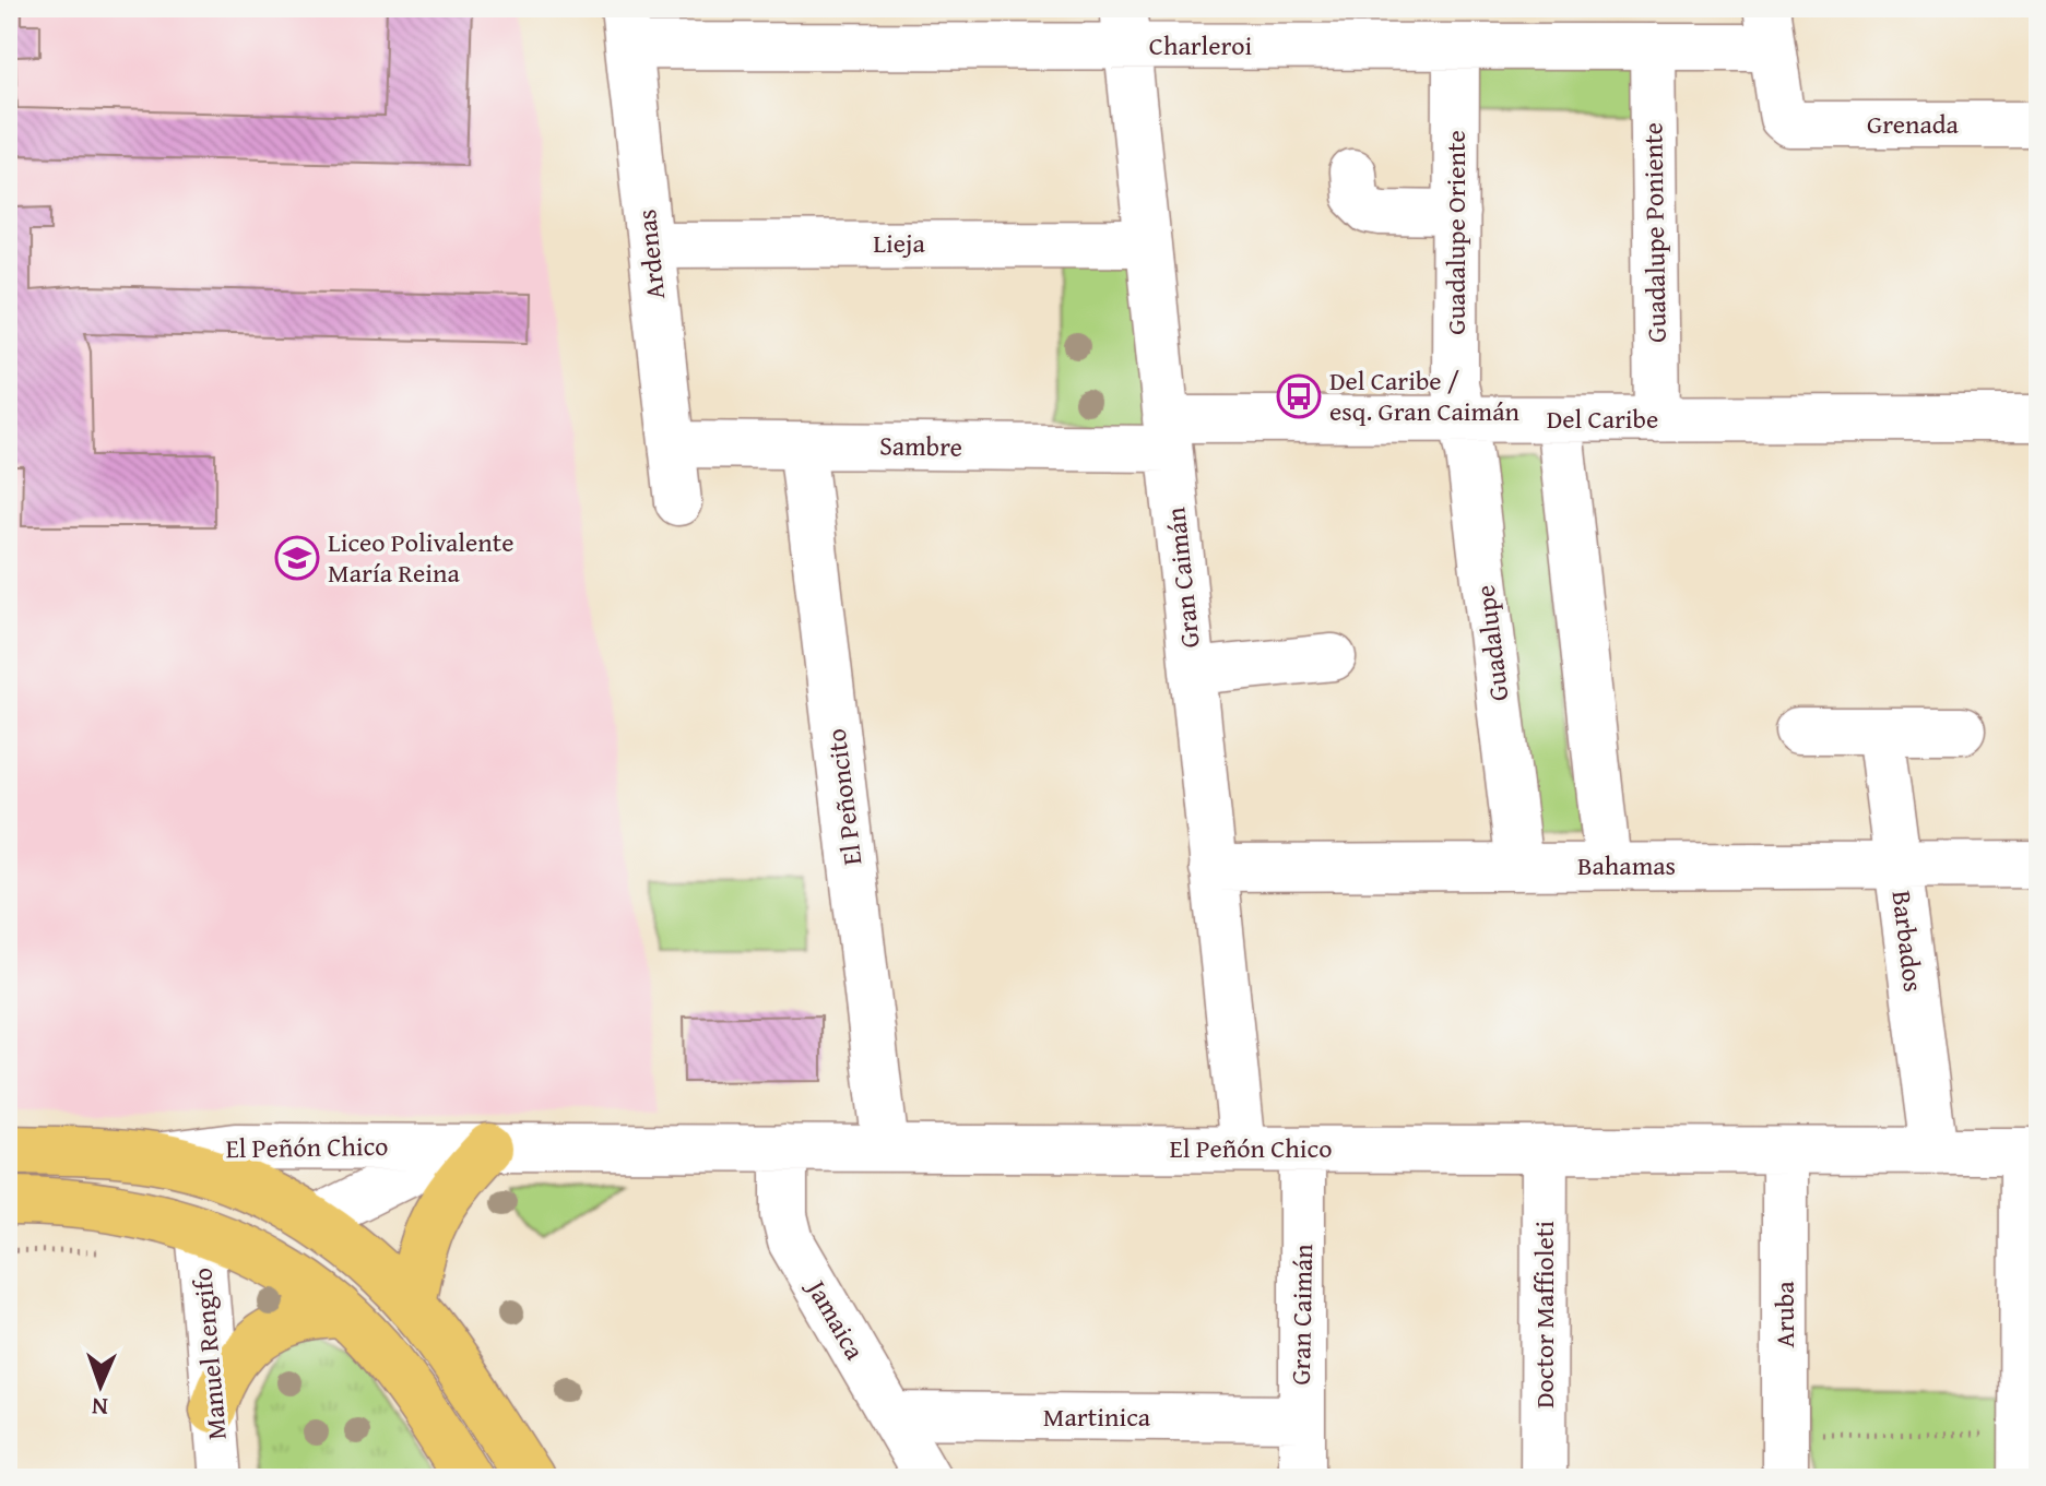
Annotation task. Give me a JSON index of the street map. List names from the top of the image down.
{
  "streets": {
    "street": [
      "Charleroi",
      "Grenada",
      "Guadalupe Oriente",
      "Guadalupe Poniente",
      "Lieja",
      "Ardenas",
      "Del Caribe",
      "Sambre",
      "Gran Caimán",
      "Guadalupe",
      "El Peñoncito",
      "Bahamas",
      "Barbados",
      "El Peñón Chico",
      "Doctor Maffioleti",
      "Aruba",
      "Jamaica",
      "Manuel Rengifo",
      "Martinica"
    ]
  },
  "crossings": [
    ["Charleroi", "Grenada"],
    ["Charleroi", "Guadalupe Oriente"],
    ["Charleroi", "Guadalupe Poniente"],
    ["Charleroi", "Ardenas"],
    ["Charleroi", "Gran Caimán"],
    ["Guadalupe Oriente", "Del Caribe"],
    ["Guadalupe Oriente", "Guadalupe"],
    ["Guadalupe Poniente", "Del Caribe"],
    ["Lieja", "Ardenas"],
    ["Lieja", "Gran Caimán"],
    ["Ardenas", "Sambre"],
    ["Del Caribe", "Sambre"],
    ["Del Caribe", "Gran Caimán"],
    ["Del Caribe", "Guadalupe"],
    ["Sambre", "Gran Caimán"],
    ["Sambre", "El Peñoncito"],
    ["Gran Caimán", "Bahamas"],
    ["Gran Caimán", "El Peñón Chico"],
    ["Gran Caimán", "Martinica"],
    ["Guadalupe", "Bahamas"],
    ["El Peñoncito", "El Peñón Chico"],
    ["Bahamas", "Barbados"],
    ["Barbados", "El Peñón Chico"],
    ["El Peñón Chico", "Doctor Maffioleti"],
    ["El Peñón Chico", "Aruba"],
    ["El Peñón Chico", "Jamaica"],
    ["Jamaica", "Martinica"]
  ],
  "places": {
    "bus stop": ["Del Caribe / esq. Gran Caimán"],
    "school or university": ["Liceo Polivalente María Reina"]
  },
  "north": "bottom"
}
